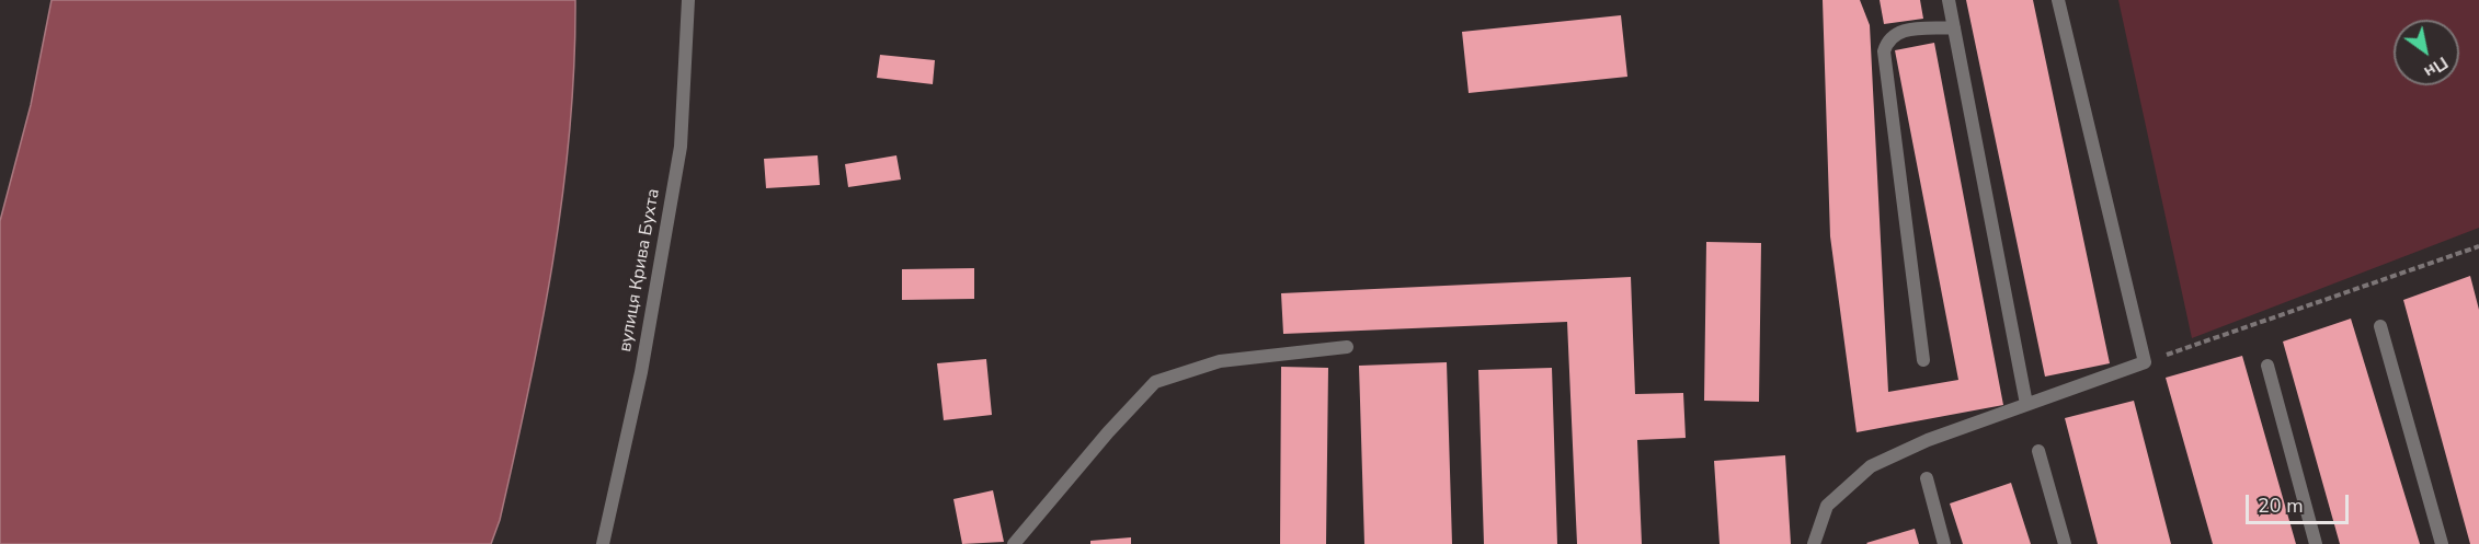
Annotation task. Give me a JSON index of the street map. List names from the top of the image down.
{
  "streets": {
    "street": ["вулиця Крива Бухта"]
  },
  "scale_bar": "20 m",
  "north": "bottom right"
}
